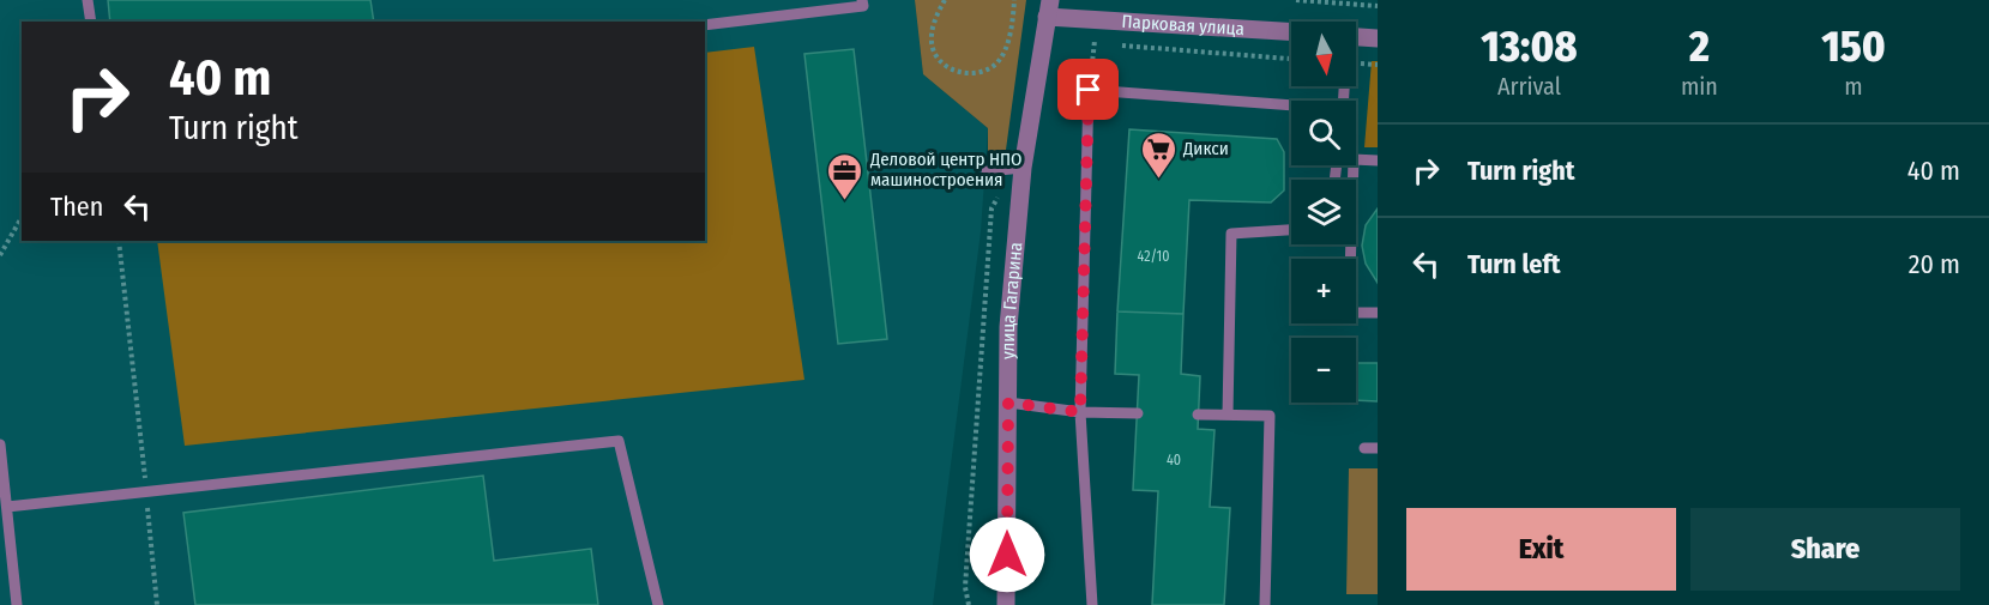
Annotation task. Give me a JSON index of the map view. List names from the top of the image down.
{
  "streets": {
    "street": ["Парковая улица", "улица Гагарина"]
  },
  "crossings": [
    ["Парковая улица", "улица Гагарина"]
  ],
  "places": {
    "supermarket": ["Дикси"],
    "office": ["Деловой центр НПО машиностроения"]
  },
  "house_numbers": ["42/10", "40"],
  "north": "bottom",
  "page": {
    "eta": [
      "13:08",
      "Arrival",
      "2",
      "min",
      "150",
      "m"
    ],
    "map_buttons": ["+", "−"],
    "turn": ["40 m", "Turn right"],
    "list": [
      {
        "name": "Turn right",
        "value": "40 m"
      },
      {
        "name": "Turn left",
        "value": "20 m"
      }
    ],
    "then": "Then",
    "buttons": ["Exit", "Share"]
  }
}
